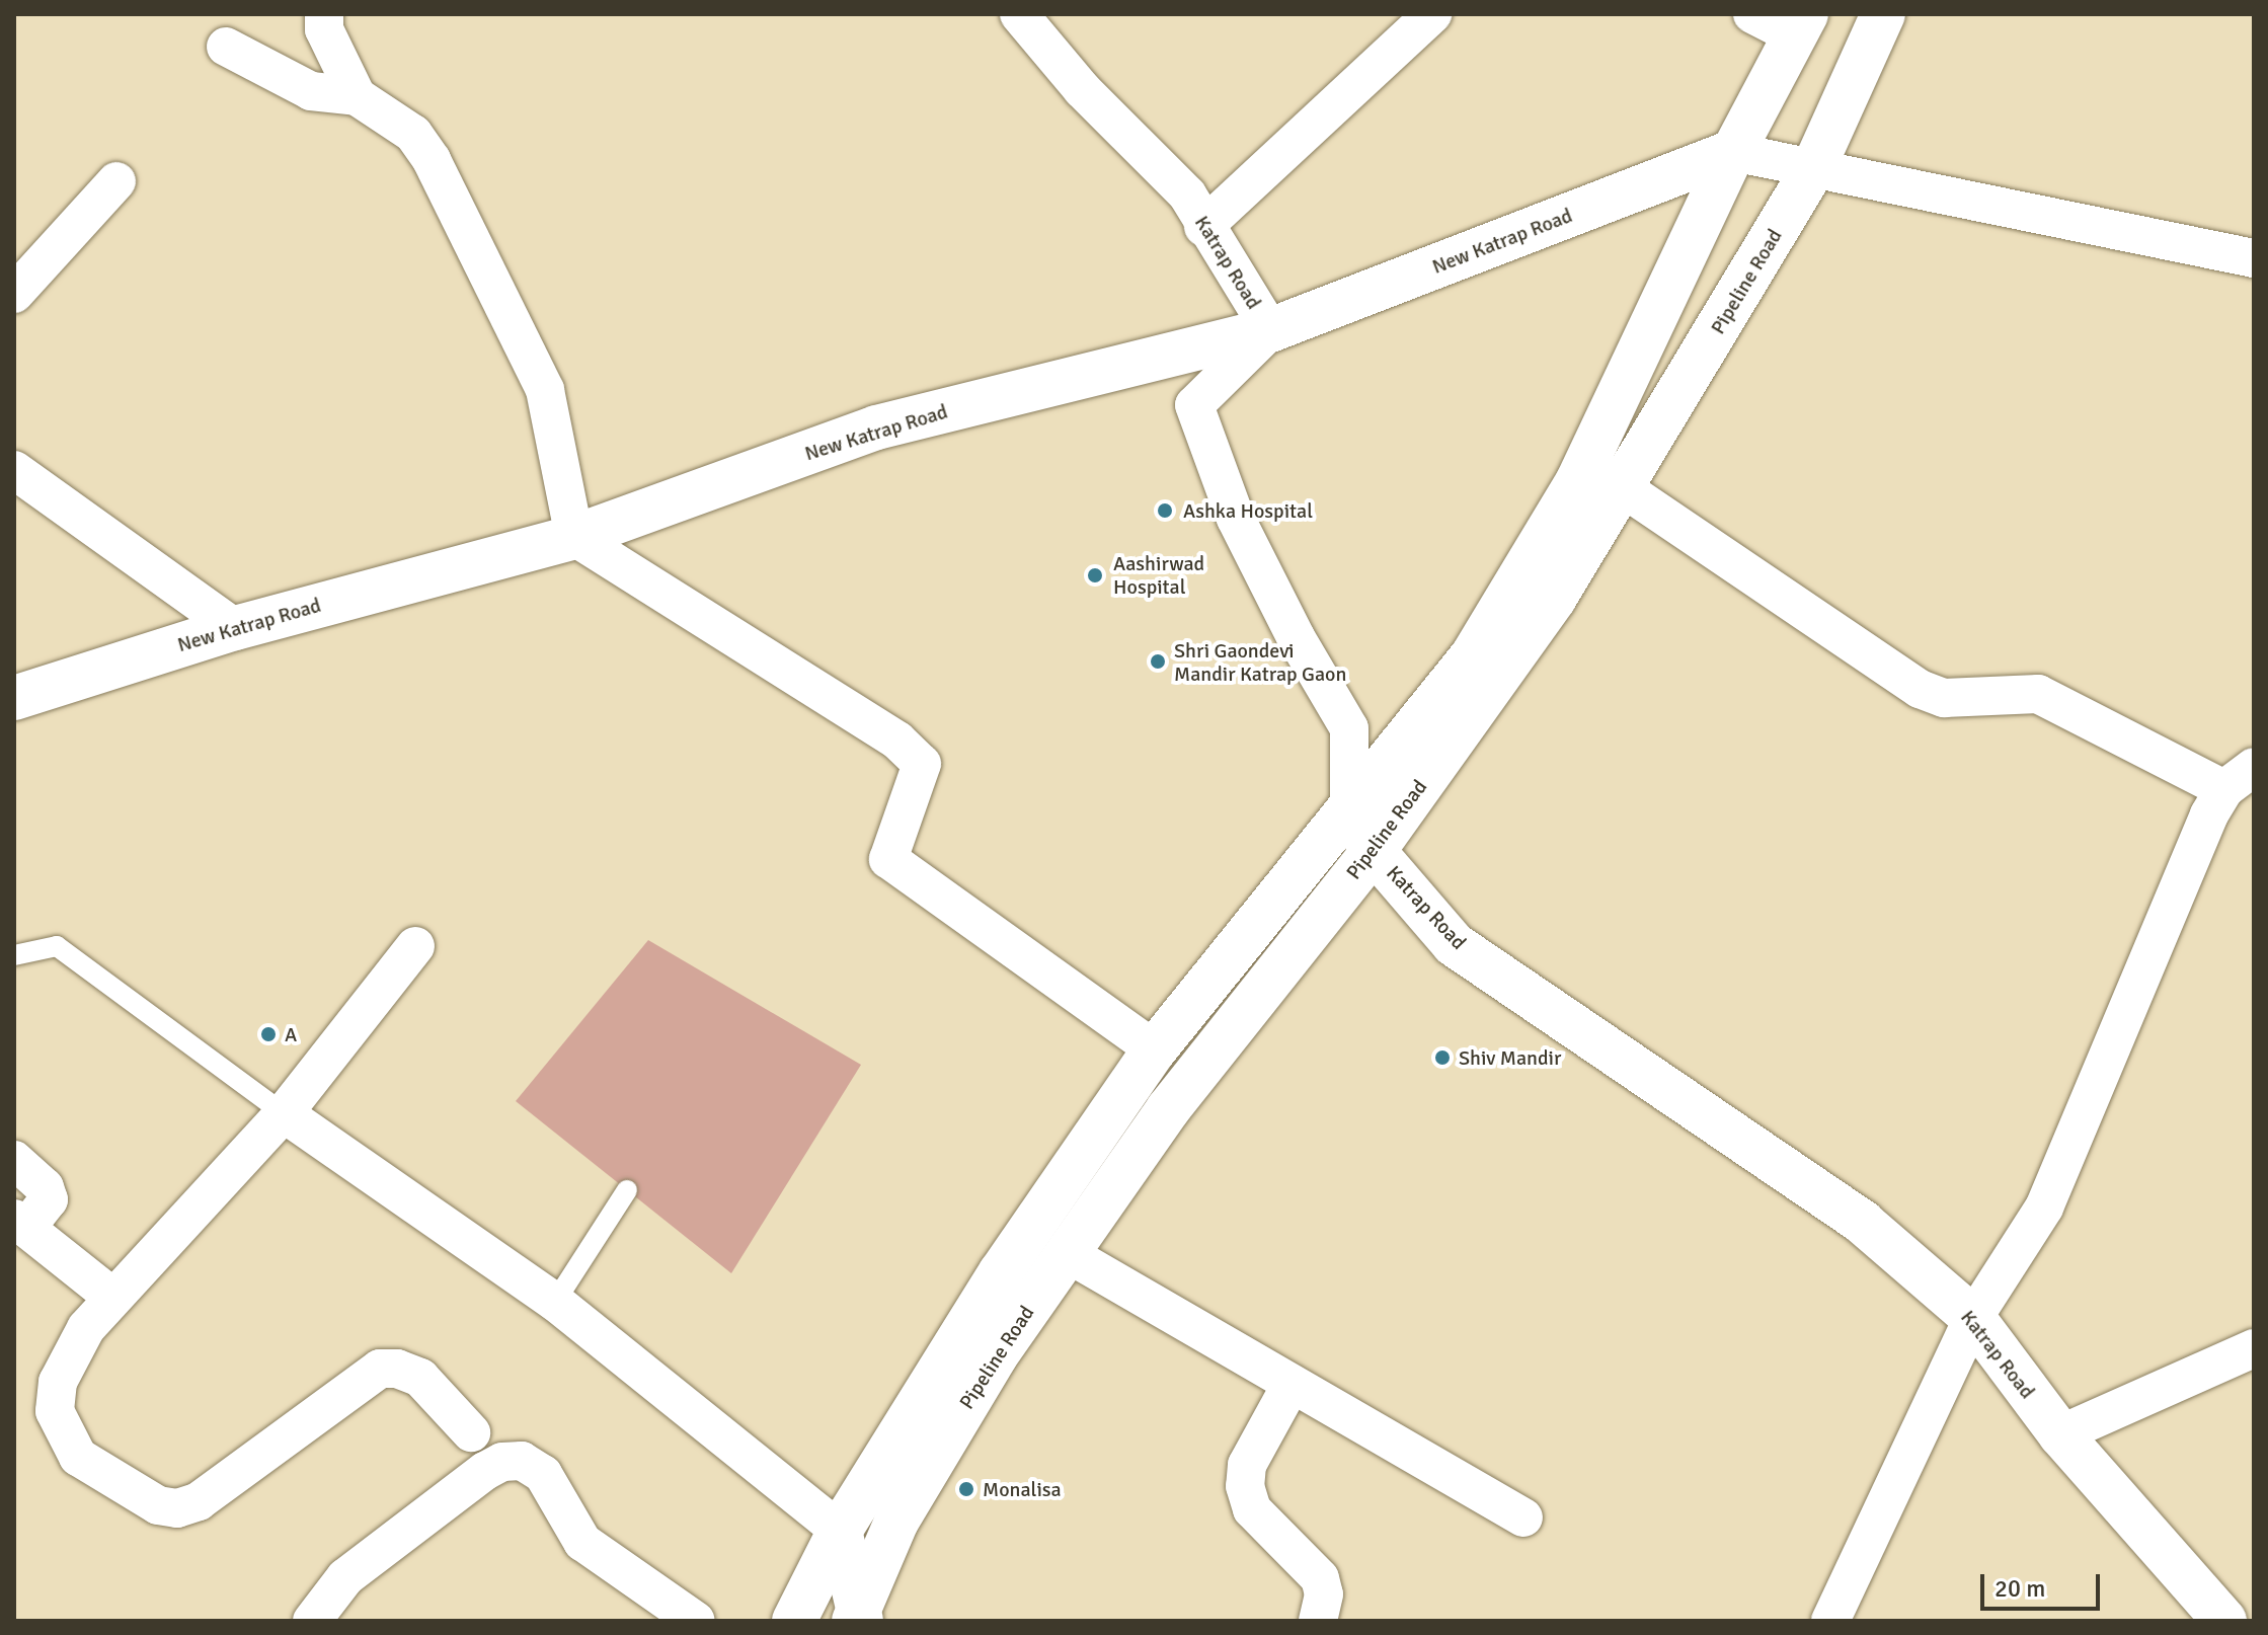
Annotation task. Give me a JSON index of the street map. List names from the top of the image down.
{
  "streets": {
    "main road": ["New Katrap Road", "Katrap Road", "Pipeline Road"]
  },
  "crossings": [
    ["New Katrap Road", "Katrap Road"],
    ["New Katrap Road", "Pipeline Road"],
    ["Katrap Road", "Pipeline Road"]
  ],
  "places": [
    "Ashka Hospital",
    "Aashirwad Hospital",
    "Shri Gaondevi Mandir Katrap Gaon",
    "A",
    "Shiv Mandir",
    "Monalisa"
  ],
  "scale_bar": "20 m"
}
